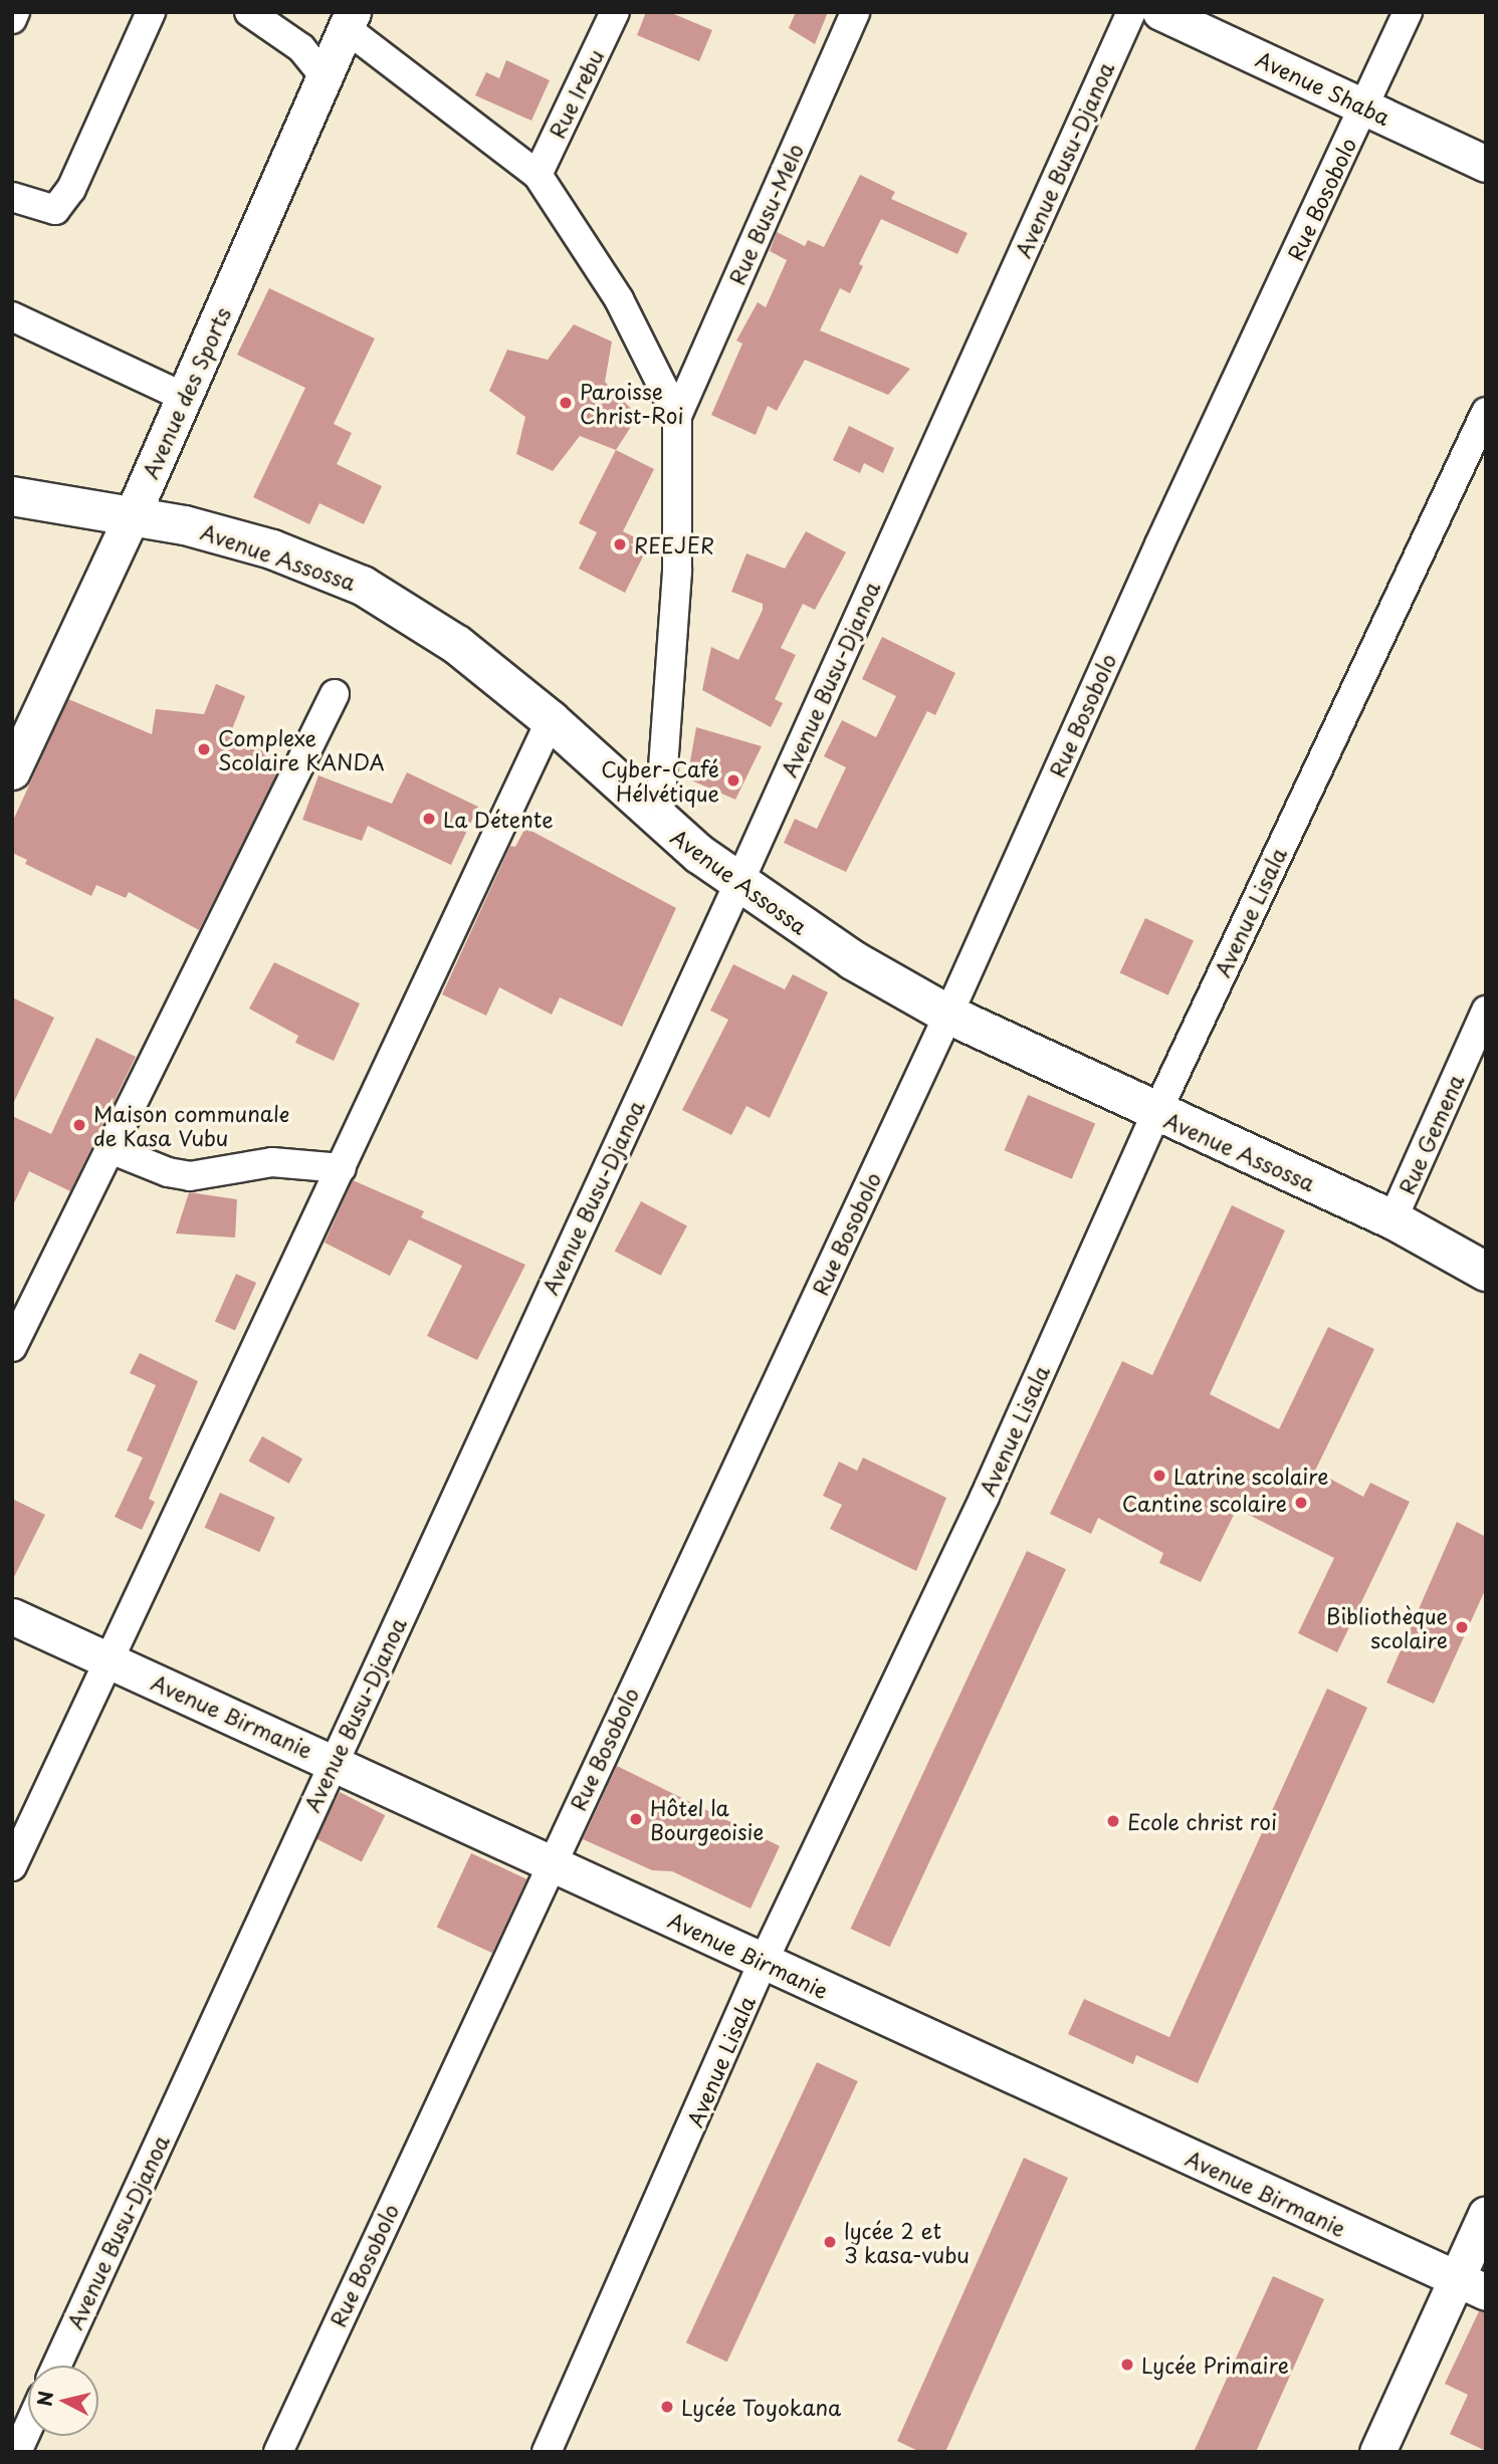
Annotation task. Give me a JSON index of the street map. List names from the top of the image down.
{
  "streets": {
    "main road": ["Avenue Assossa"],
    "street": [
      "Avenue Shaba",
      "Rue Irebu",
      "Avenue Busu-Djanoa",
      "Rue Bosobolo",
      "Rue Busu-Melo",
      "Avenue des Sports",
      "Avenue Lisala",
      "Rue Gemena",
      "Avenue Birmanie"
    ]
  },
  "crossings": [
    ["Avenue Shaba", "Rue Bosobolo"],
    ["Avenue Busu-Djanoa", "Avenue Assossa"],
    ["Avenue Busu-Djanoa", "Avenue Birmanie"],
    ["Rue Bosobolo", "Avenue Assossa"],
    ["Rue Bosobolo", "Avenue Birmanie"],
    ["Avenue des Sports", "Avenue Assossa"],
    ["Avenue Assossa", "Avenue Lisala"],
    ["Avenue Assossa", "Rue Gemena"],
    ["Avenue Lisala", "Avenue Birmanie"]
  ],
  "places": [
    "Paroisse Christ-Roi",
    "REEJER",
    "Complexe Scolaire KANDA",
    "Cyber-Café Hélvétique",
    "La Détente",
    "Maison communale de Kasa Vubu",
    "Latrine scolaire",
    "Cantine scolaire",
    "Bibliothèque scolaire",
    "Hôtel la Bourgeoisie",
    "Ecole christ roi",
    "lycée 2 et 3 kasa-vubu",
    "Lycée Primaire",
    "Lycée Toyokana"
  ],
  "north": "left"
}
